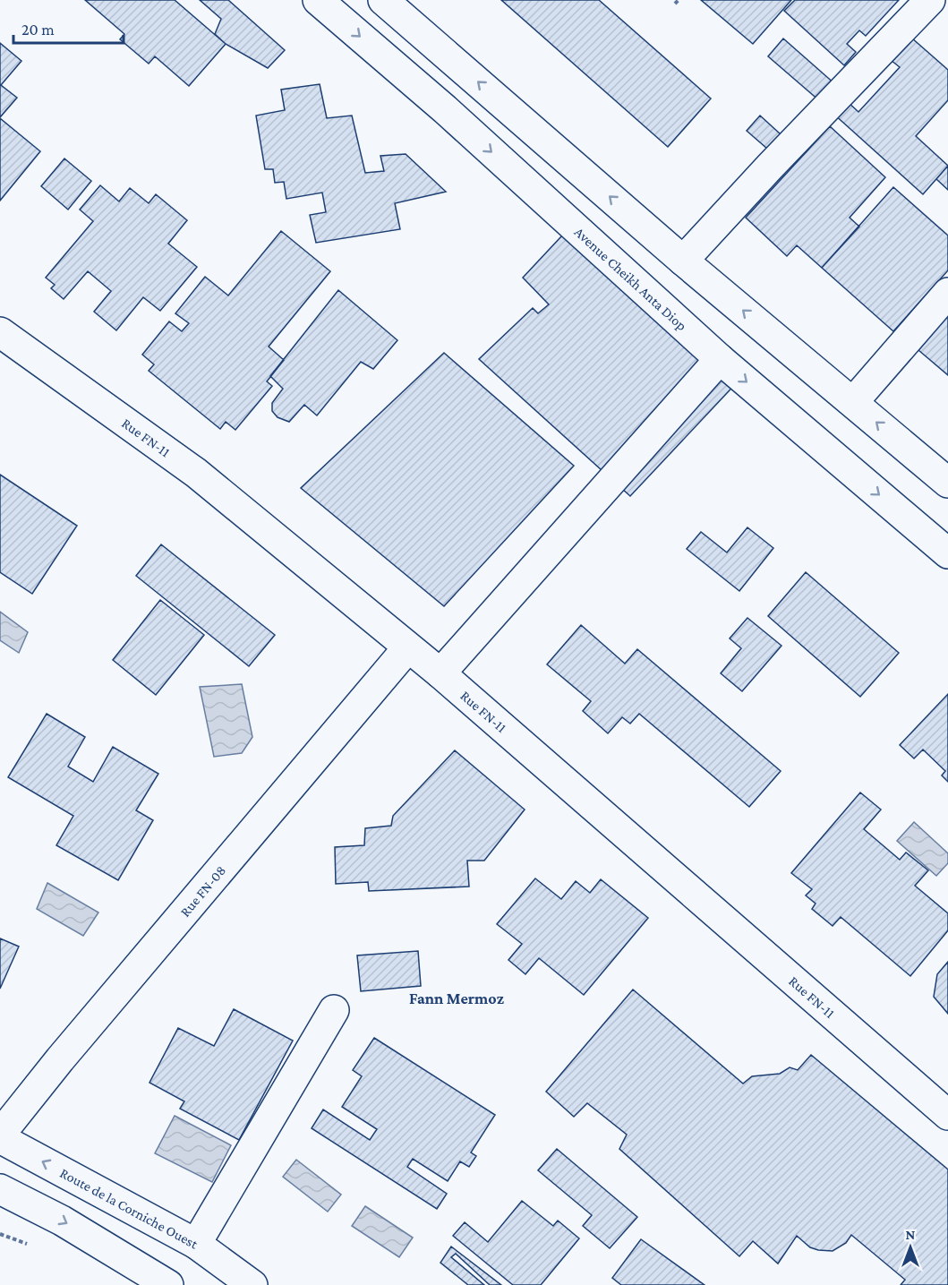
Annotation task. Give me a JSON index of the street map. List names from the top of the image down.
{
  "streets": {
    "main road": [
      "Avenue Cheikh Anta Diop",
      "Rue FN-11",
      "Rue FN-08",
      "Route de la Corniche Ouest"
    ]
  },
  "crossings": [
    ["Rue FN-11", "Rue FN-08"]
  ],
  "districts": ["Fann Mermoz"],
  "scale_bar": "20 m",
  "north": "top"
}
